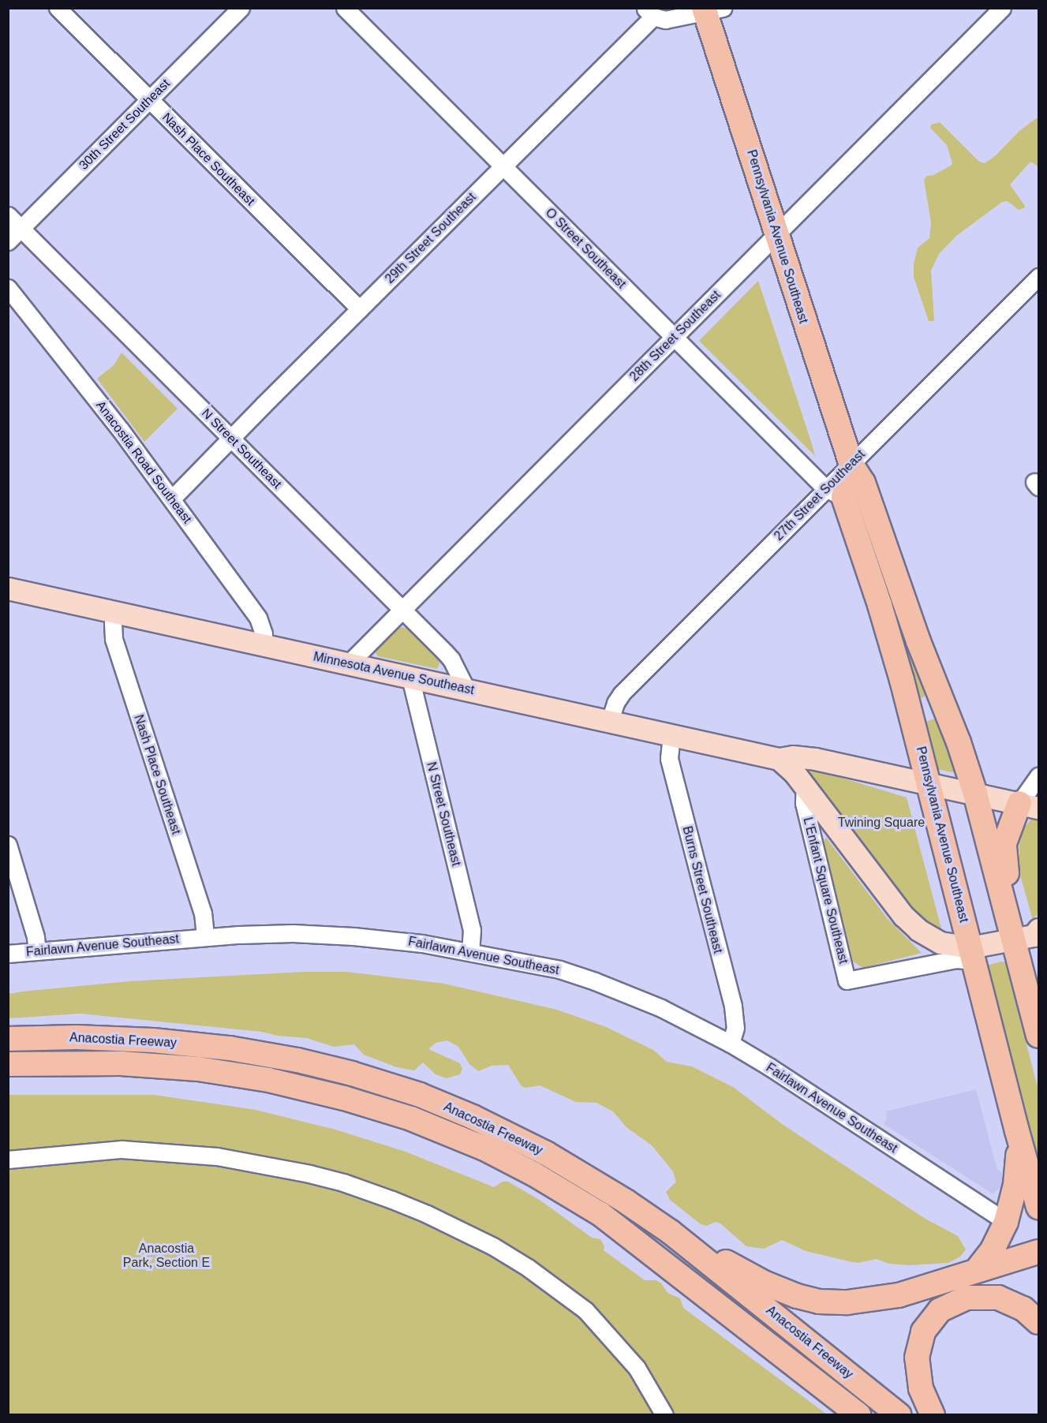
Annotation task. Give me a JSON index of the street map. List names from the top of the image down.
{
  "streets": {
    "highway": ["Pennsylvania Avenue Southeast", "Anacostia Freeway"],
    "main road": ["Minnesota Avenue Southeast"],
    "street": [
      "30th Street Southeast",
      "Nash Place Southeast",
      "29th Street Southeast",
      "O Street Southeast",
      "28th Street Southeast",
      "N Street Southeast",
      "Anacostia Road Southeast",
      "27th Street Southeast",
      "Burns Street Southeast",
      "L'Enfant Square Southeast",
      "Fairlawn Avenue Southeast"
    ]
  },
  "crossings": [
    ["30th Street Southeast", "Nash Place Southeast"],
    ["30th Street Southeast", "N Street Southeast"],
    ["Nash Place Southeast", "29th Street Southeast"],
    ["Nash Place Southeast", "Minnesota Avenue Southeast"],
    ["Nash Place Southeast", "Fairlawn Avenue Southeast"],
    ["Pennsylvania Avenue Southeast", "29th Street Southeast"],
    ["Pennsylvania Avenue Southeast", "O Street Southeast"],
    ["Pennsylvania Avenue Southeast", "28th Street Southeast"],
    ["Pennsylvania Avenue Southeast", "27th Street Southeast"],
    ["Pennsylvania Avenue Southeast", "Minnesota Avenue Southeast"],
    ["Pennsylvania Avenue Southeast", "L'Enfant Square Southeast"],
    ["29th Street Southeast", "O Street Southeast"],
    ["29th Street Southeast", "N Street Southeast"],
    ["29th Street Southeast", "Anacostia Road Southeast"],
    ["O Street Southeast", "28th Street Southeast"],
    ["O Street Southeast", "27th Street Southeast"],
    ["28th Street Southeast", "N Street Southeast"],
    ["28th Street Southeast", "Minnesota Avenue Southeast"],
    ["N Street Southeast", "Minnesota Avenue Southeast"],
    ["N Street Southeast", "Fairlawn Avenue Southeast"],
    ["Anacostia Road Southeast", "Minnesota Avenue Southeast"],
    ["27th Street Southeast", "Minnesota Avenue Southeast"],
    ["Minnesota Avenue Southeast", "Burns Street Southeast"],
    ["Burns Street Southeast", "Fairlawn Avenue Southeast"]
  ],
  "parks": ["Twining Square", "Anacostia Park, Section E"]
}
